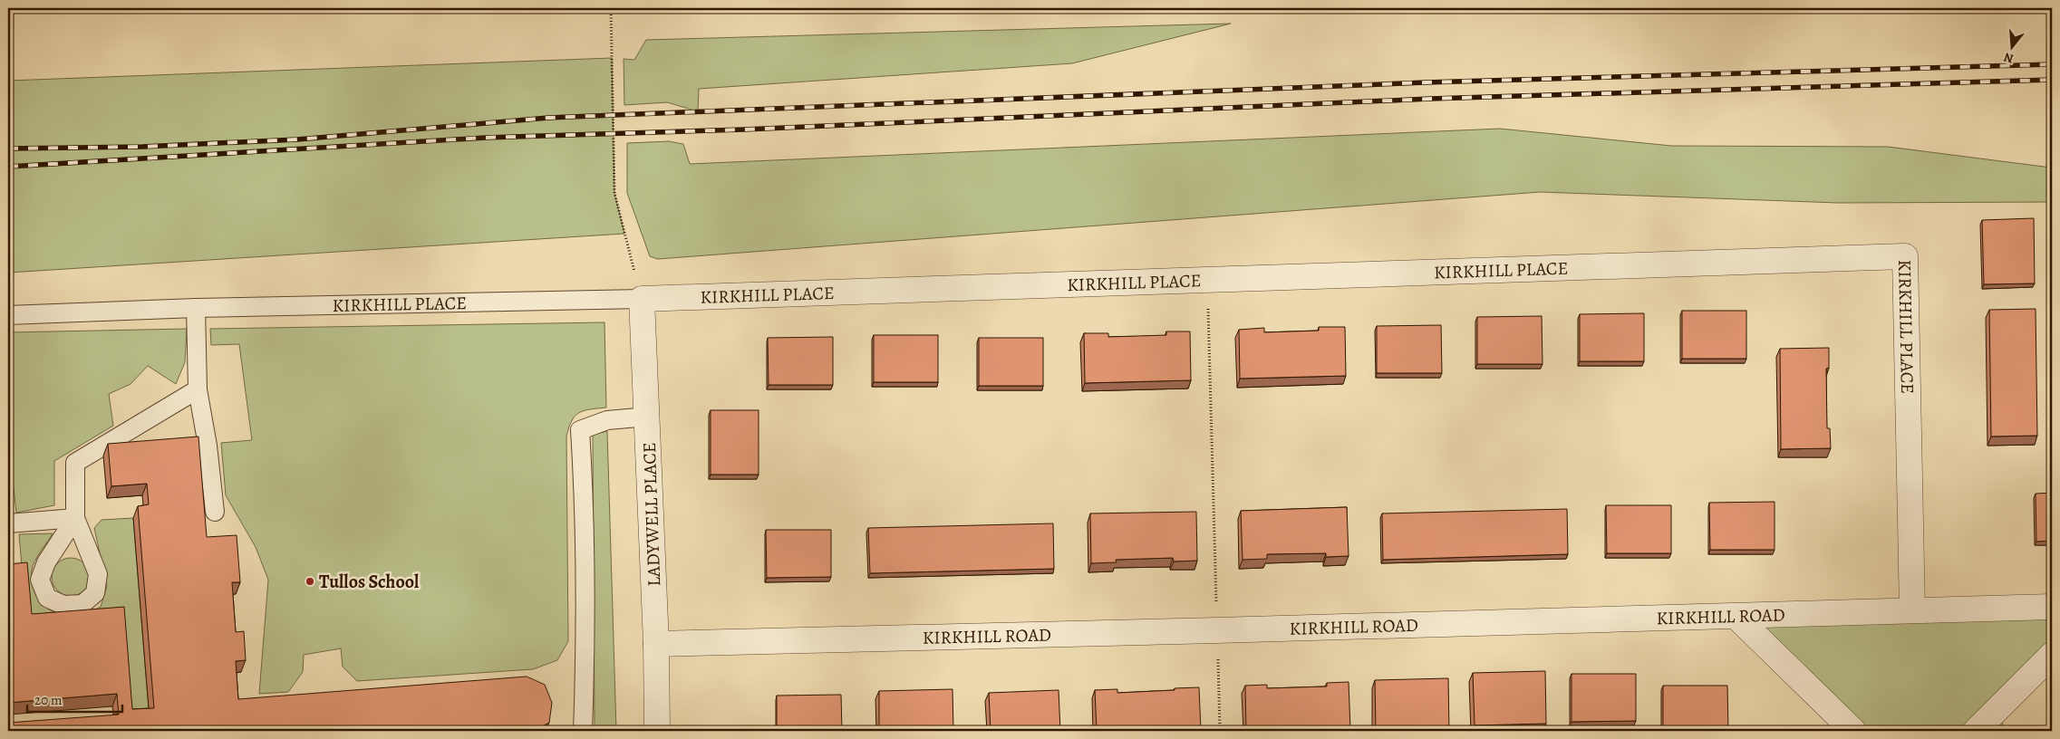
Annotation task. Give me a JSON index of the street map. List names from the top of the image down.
{
  "streets": {
    "street": ["KIRKHILL PLACE", "LADYWELL PLACE", "KIRKHILL ROAD"]
  },
  "crossings": [
    ["KIRKHILL PLACE", "LADYWELL PLACE"],
    ["KIRKHILL PLACE", "KIRKHILL ROAD"],
    ["LADYWELL PLACE", "KIRKHILL ROAD"]
  ],
  "places": ["Tullos School"],
  "scale_bar": "20 m",
  "north": "bottom"
}
